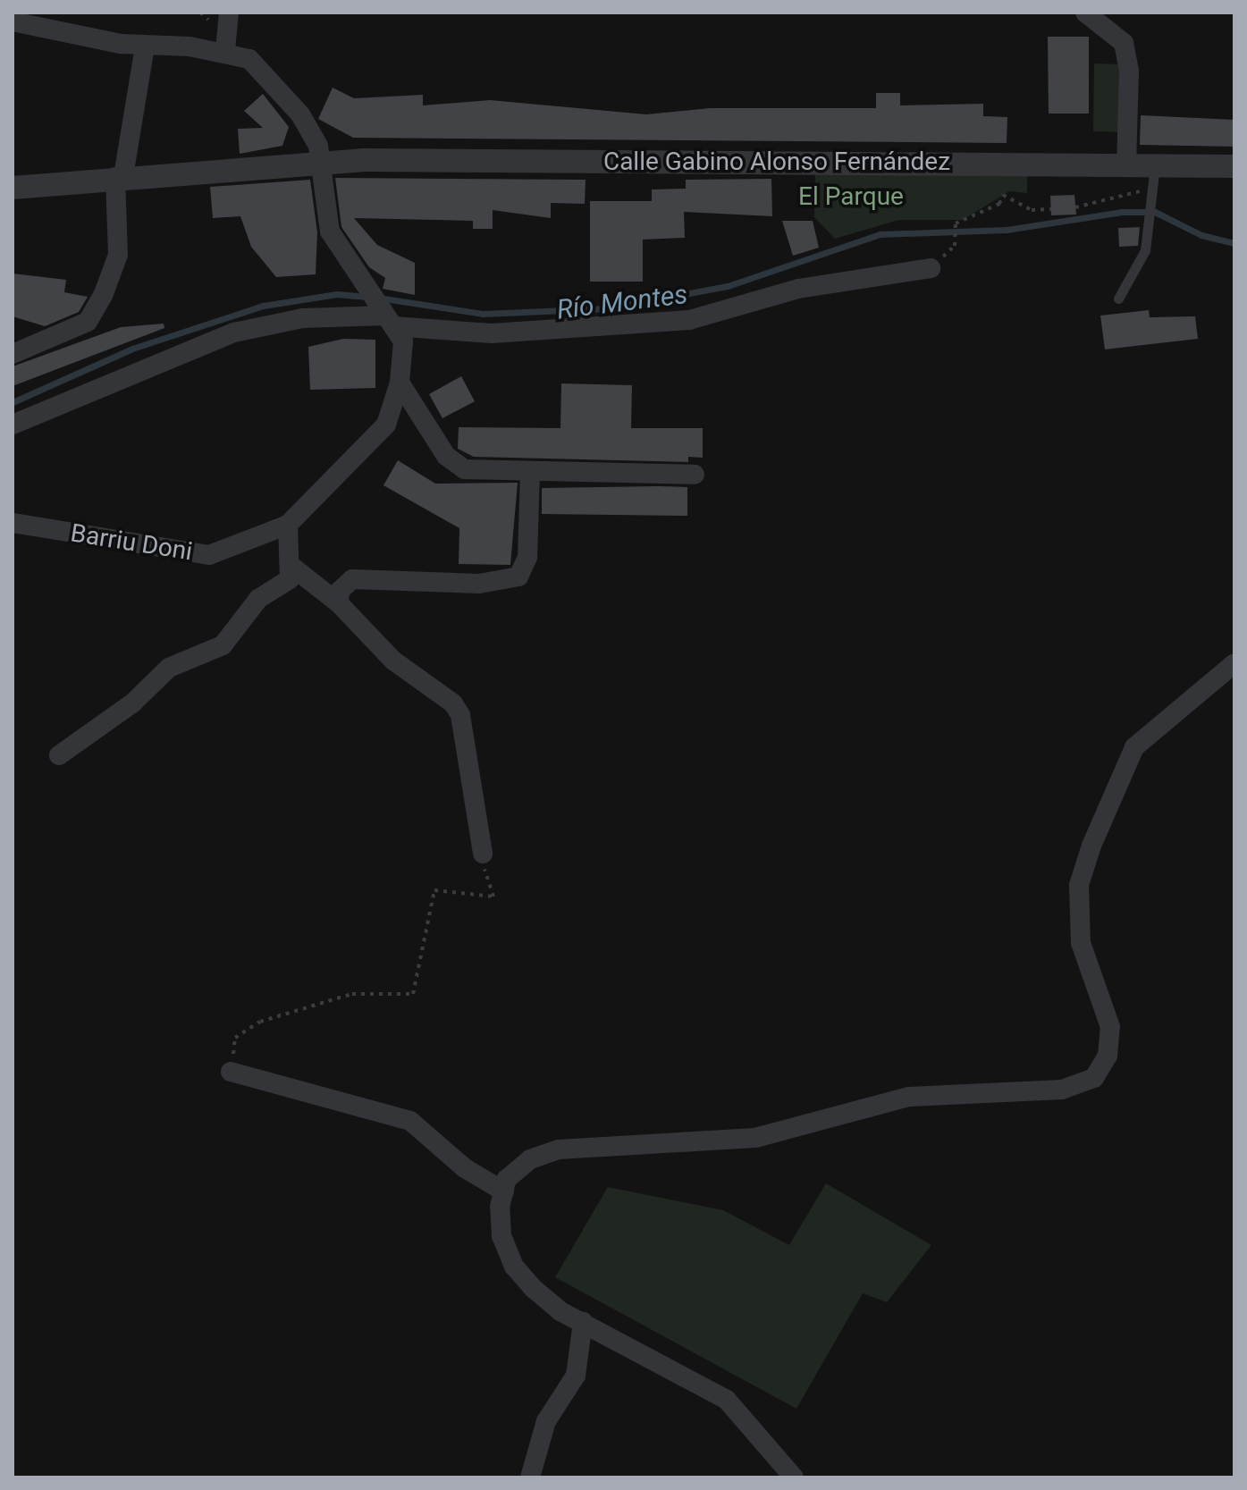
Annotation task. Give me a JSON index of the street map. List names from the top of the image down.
{
  "streets": {
    "street": ["Calle Gabino Alonso Fernández", "Barriu Doni"]
  },
  "crossings": [
    ["Calle Gabino Alonso Fernández", "Barriu Doni"]
  ],
  "water": ["Río Montes"],
  "parks": ["El Parque"]
}
